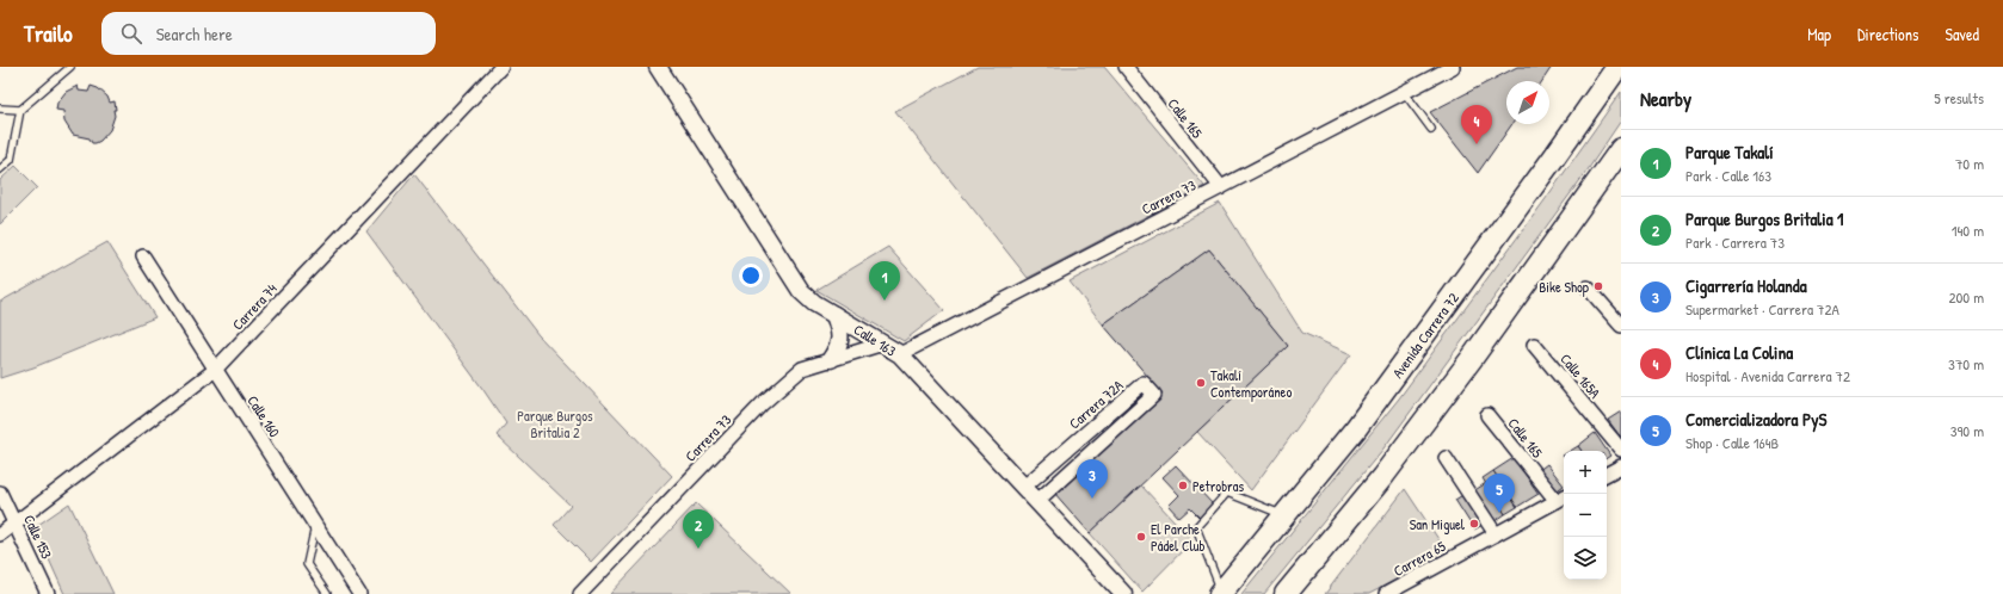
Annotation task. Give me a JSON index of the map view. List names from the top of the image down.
{
  "streets": {
    "highway": ["Avenida Carrera 72"],
    "street": [
      "Calle 165",
      "Carrera 73",
      "Carrera 74",
      "Calle 163",
      "Calle 165A",
      "Carrera 72A",
      "Calle 160",
      "Calle 153",
      "Carrera 65"
    ]
  },
  "crossings": [
    ["Calle 165", "Carrera 73"],
    ["Calle 165", "Carrera 65"],
    ["Carrera 73", "Calle 163"],
    ["Carrera 74", "Calle 160"],
    ["Carrera 74", "Calle 153"],
    ["Calle 163", "Carrera 72A"]
  ],
  "parks": ["Parque Burgos Britalia 2"],
  "places": [
    "Bike Shop",
    "Takalí Contemporáneo",
    "Petrobras",
    "San Miguel",
    "El Parche Pádel Club"
  ],
  "north": "top right",
  "page": {
    "header": "Trailo",
    "search": "Search here",
    "nav": ["Map", "Directions", "Saved"],
    "heading": ["Nearby", "5 results"],
    "pins": [
      "4",
      "1",
      "3",
      "5",
      "2"
    ],
    "list": [
      {
        "mark": "1",
        "name": "Parque Takalí",
        "note": "Park · Calle 163",
        "value": "70 m"
      },
      {
        "mark": "2",
        "name": "Parque Burgos Britalia 1",
        "note": "Park · Carrera 73",
        "value": "140 m"
      },
      {
        "mark": "3",
        "name": "Cigarrería Holanda",
        "note": "Supermarket · Carrera 72A",
        "value": "200 m"
      },
      {
        "mark": "4",
        "name": "Clínica La Colina",
        "note": "Hospital · Avenida Carrera 72",
        "value": "370 m"
      },
      {
        "mark": "5",
        "name": "Comercializadora PyS",
        "note": "Shop · Calle 164B",
        "value": "390 m"
      }
    ],
    "map_buttons": ["+", "−"]
  }
}
